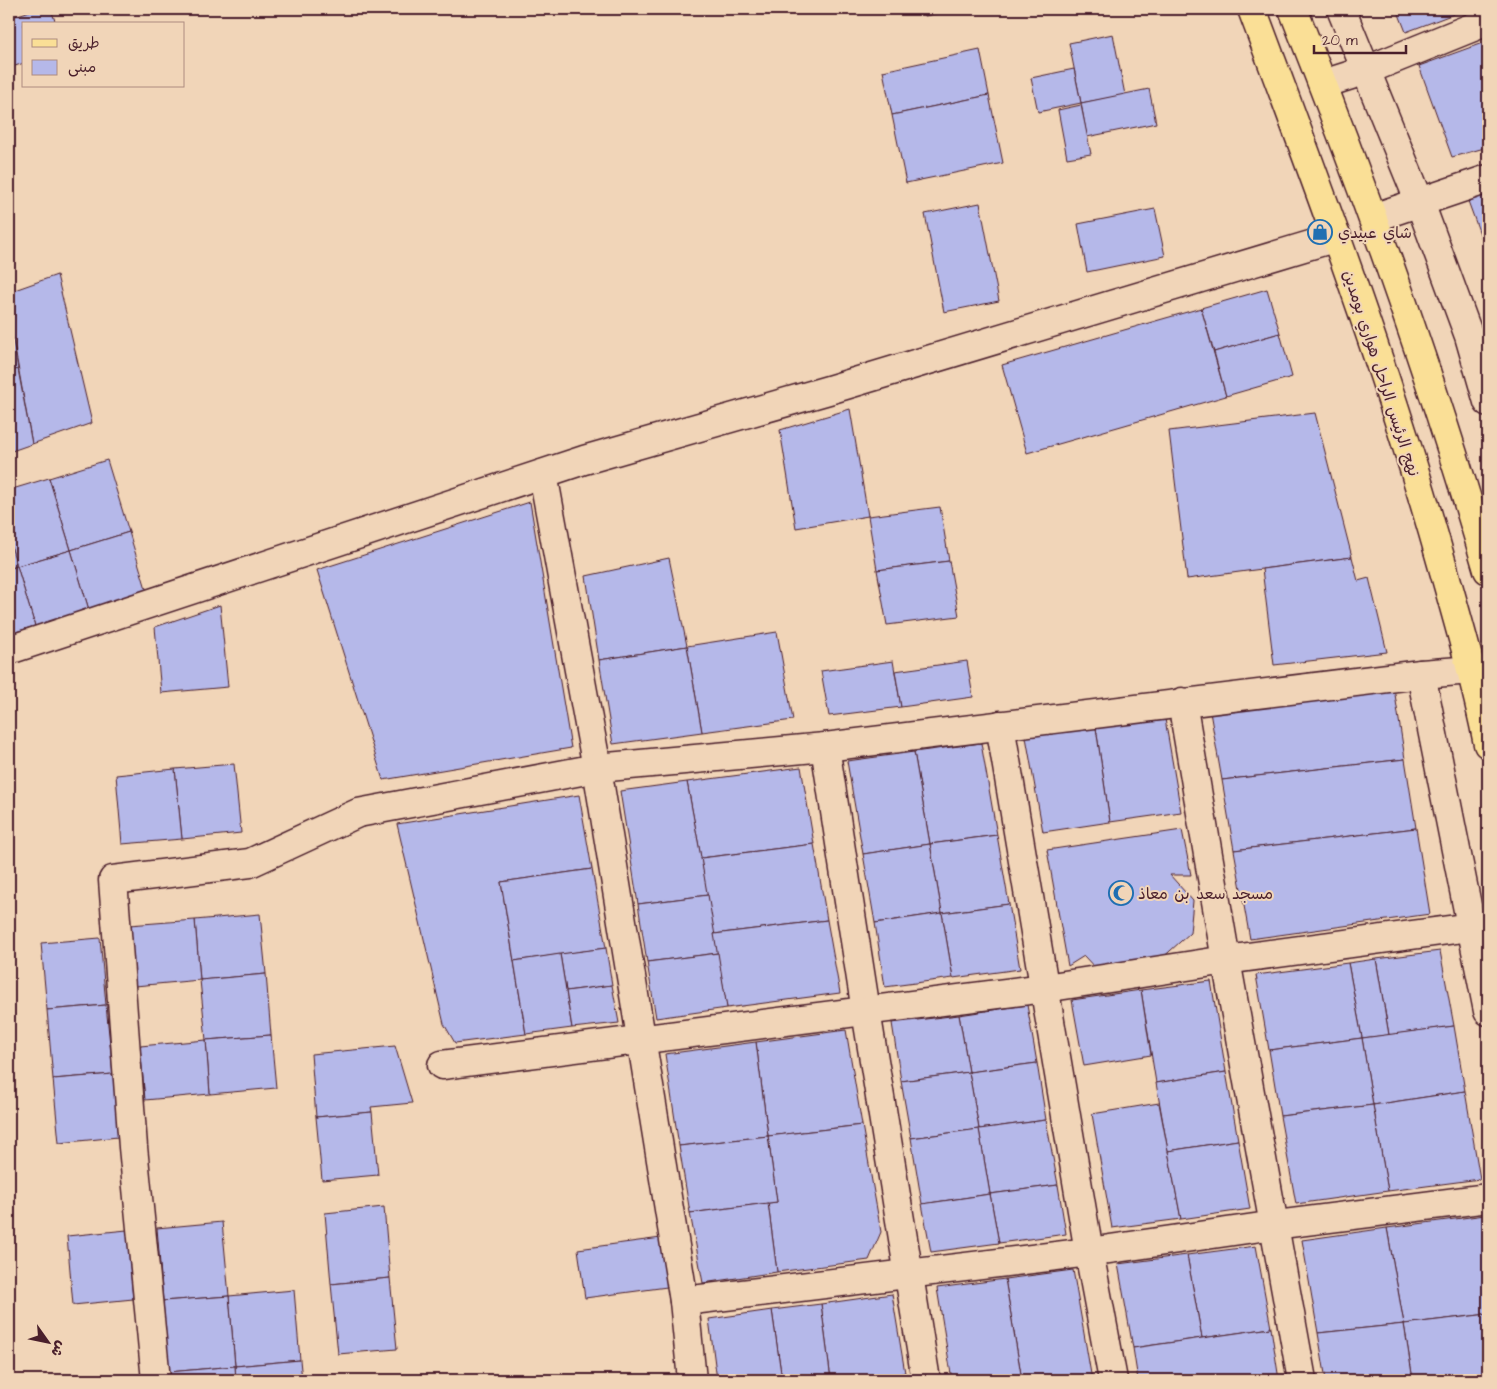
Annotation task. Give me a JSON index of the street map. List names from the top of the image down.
{
  "streets": {
    "main road": ["نهج الرئيس الراحل هواري بومدين"]
  },
  "places": {
    "shop": ["شاي عبيدي"],
    "mosque": ["مسجد سعد بن معاذ"]
  },
  "legend": ["طريق", "مبنى"],
  "scale_bar": "20 m",
  "north": "bottom right"
}
